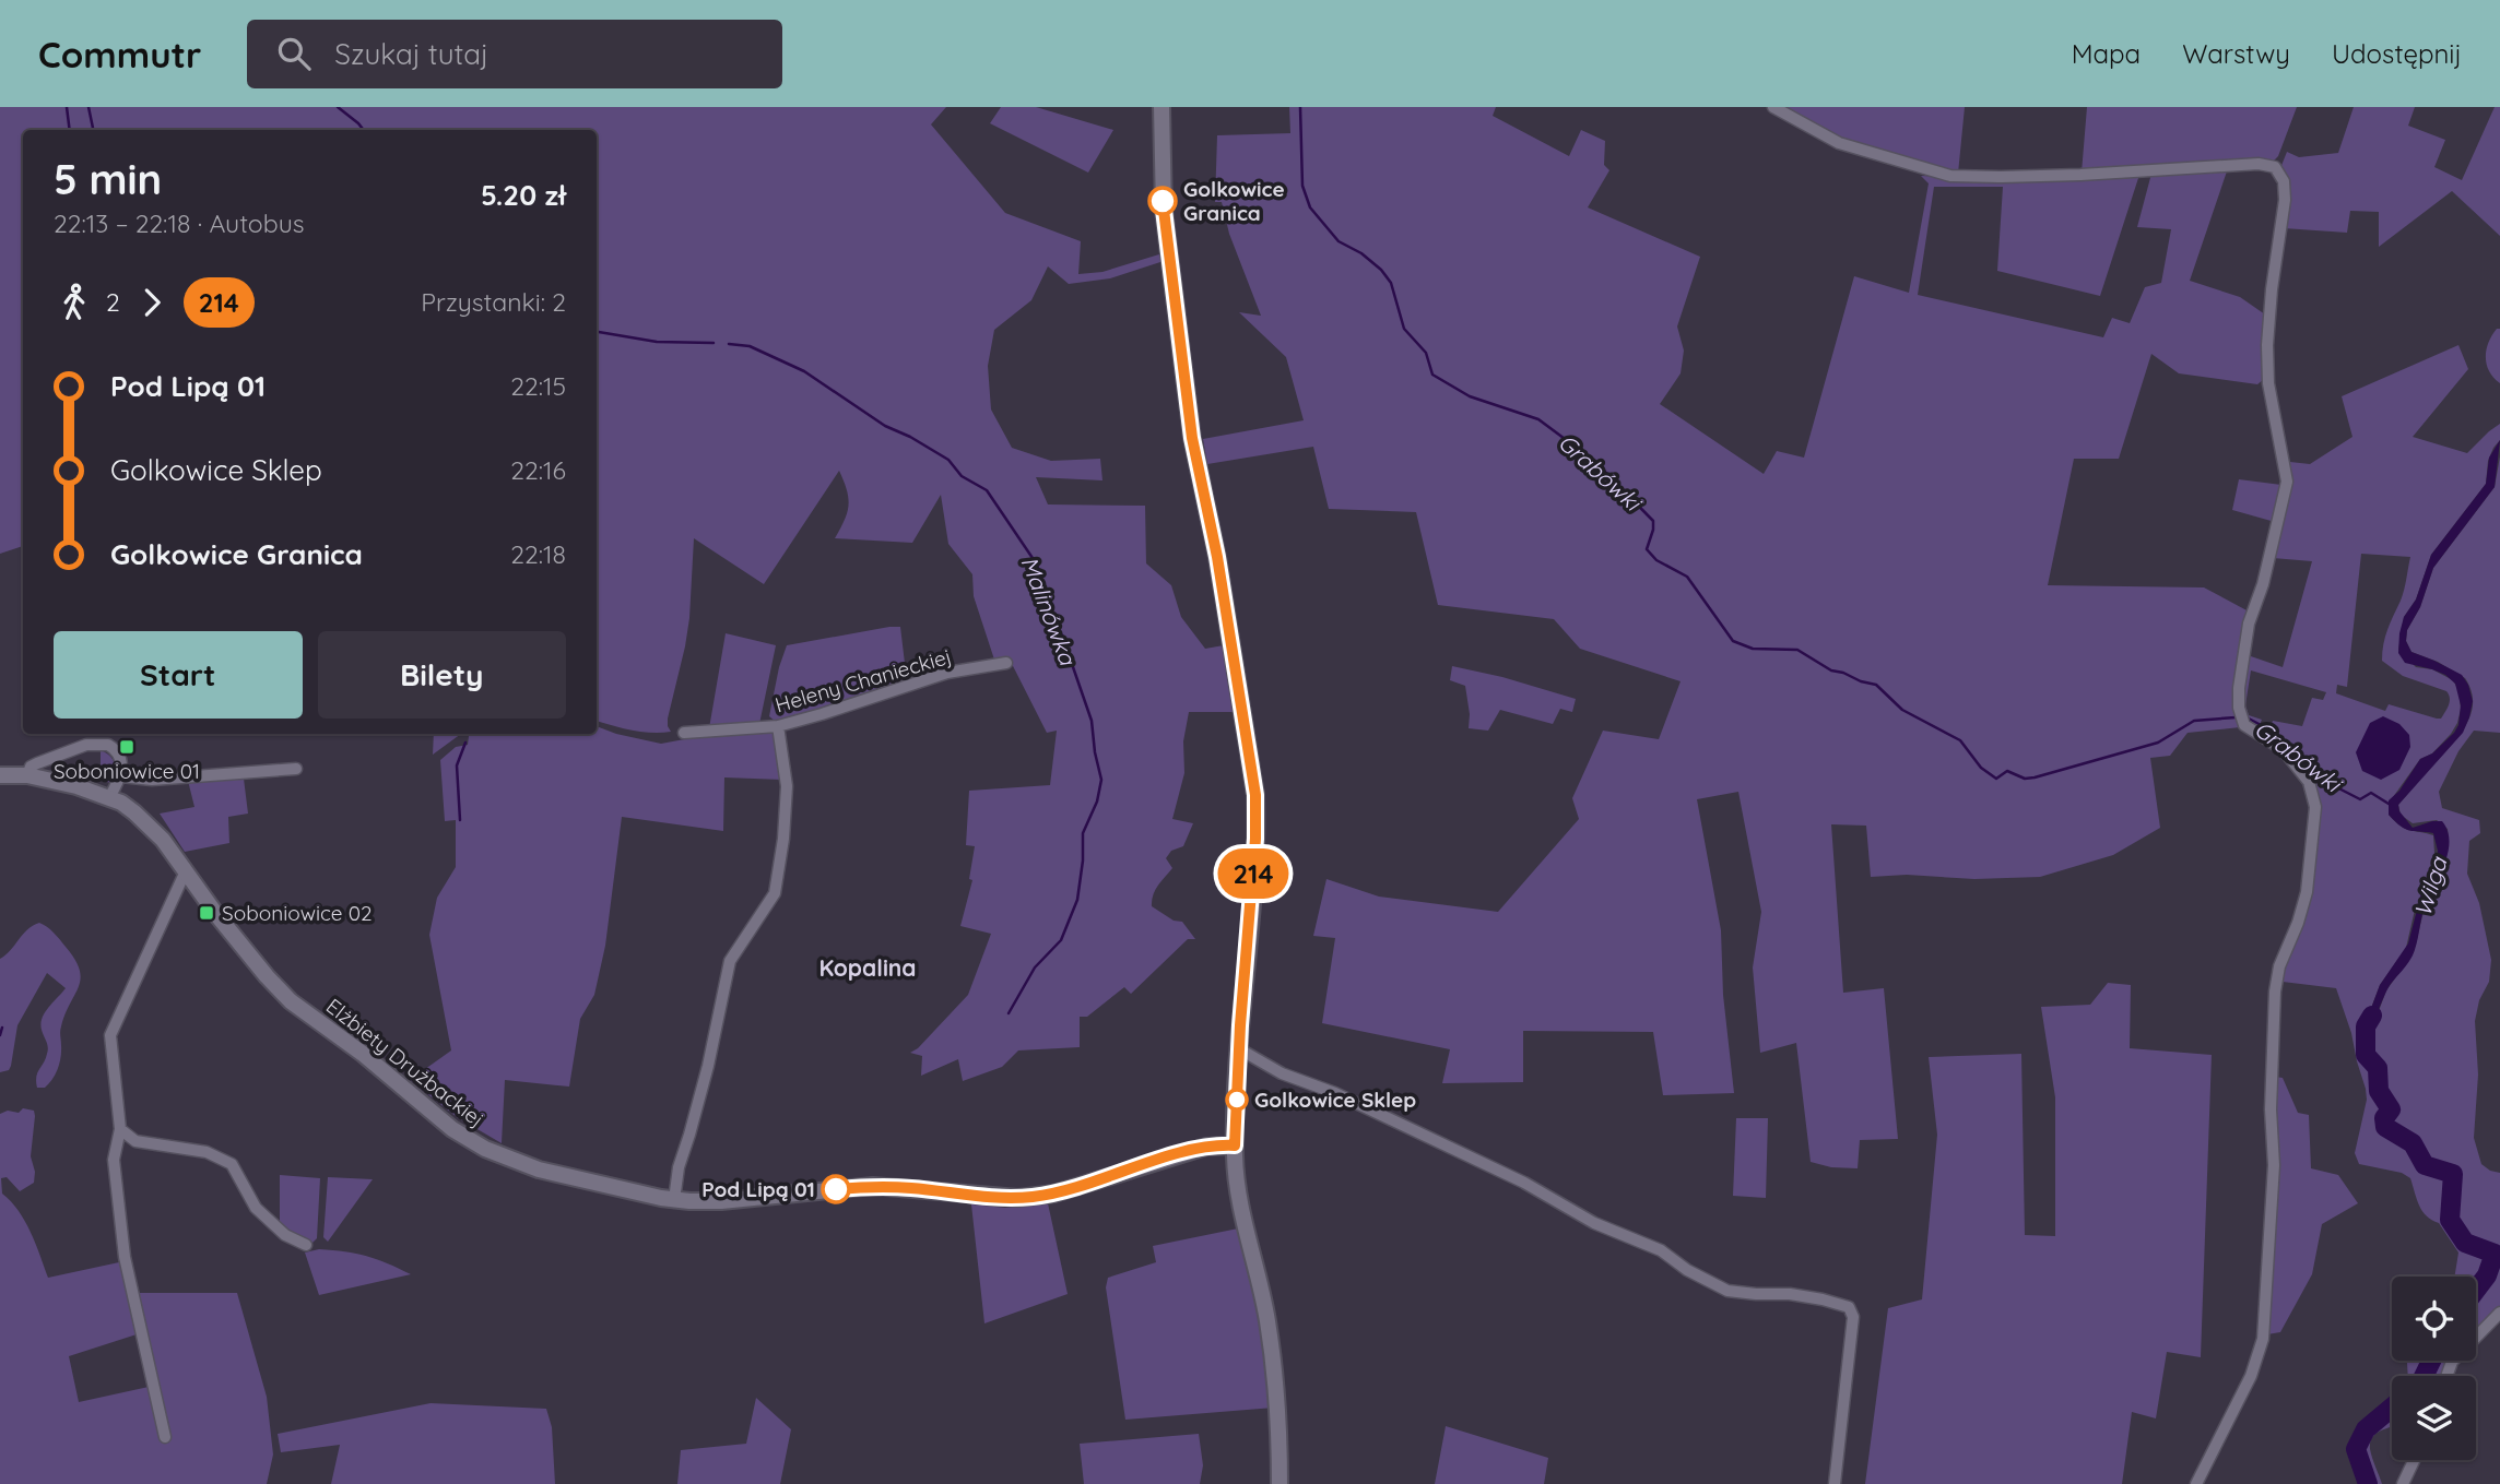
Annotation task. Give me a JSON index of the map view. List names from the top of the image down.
{
  "streets": {
    "street": ["Heleny Chanieckiej", "Elżbiety Drużbackiej"]
  },
  "districts": ["Kopalina"],
  "water": ["Grabówki", "Malinówka", "Wilga"],
  "places": {
    "other": ["Golkowice Granica", "Golkowice Sklep", "Pod Lipą 01"],
    "transit": ["Soboniowice 01", "Soboniowice 02"]
  },
  "lines": ["bus line 214"],
  "page": {
    "header": "Commutr",
    "search": "Szukaj tutaj",
    "nav": ["Mapa", "Warstwy", "Udostępnij"],
    "on_map": "214",
    "heading": ["5 min", "22:13 – 22:18 · Autobus", "5.20 zł"],
    "legs": ["2", "214", "Przystanki: 2"],
    "list": [
      {
        "name": "Pod Lipą 01",
        "value": "22:15"
      },
      {
        "name": "Golkowice Sklep",
        "value": "22:16"
      },
      {
        "name": "Golkowice Granica",
        "value": "22:18"
      }
    ],
    "buttons": ["Start", "Bilety"]
  }
}
